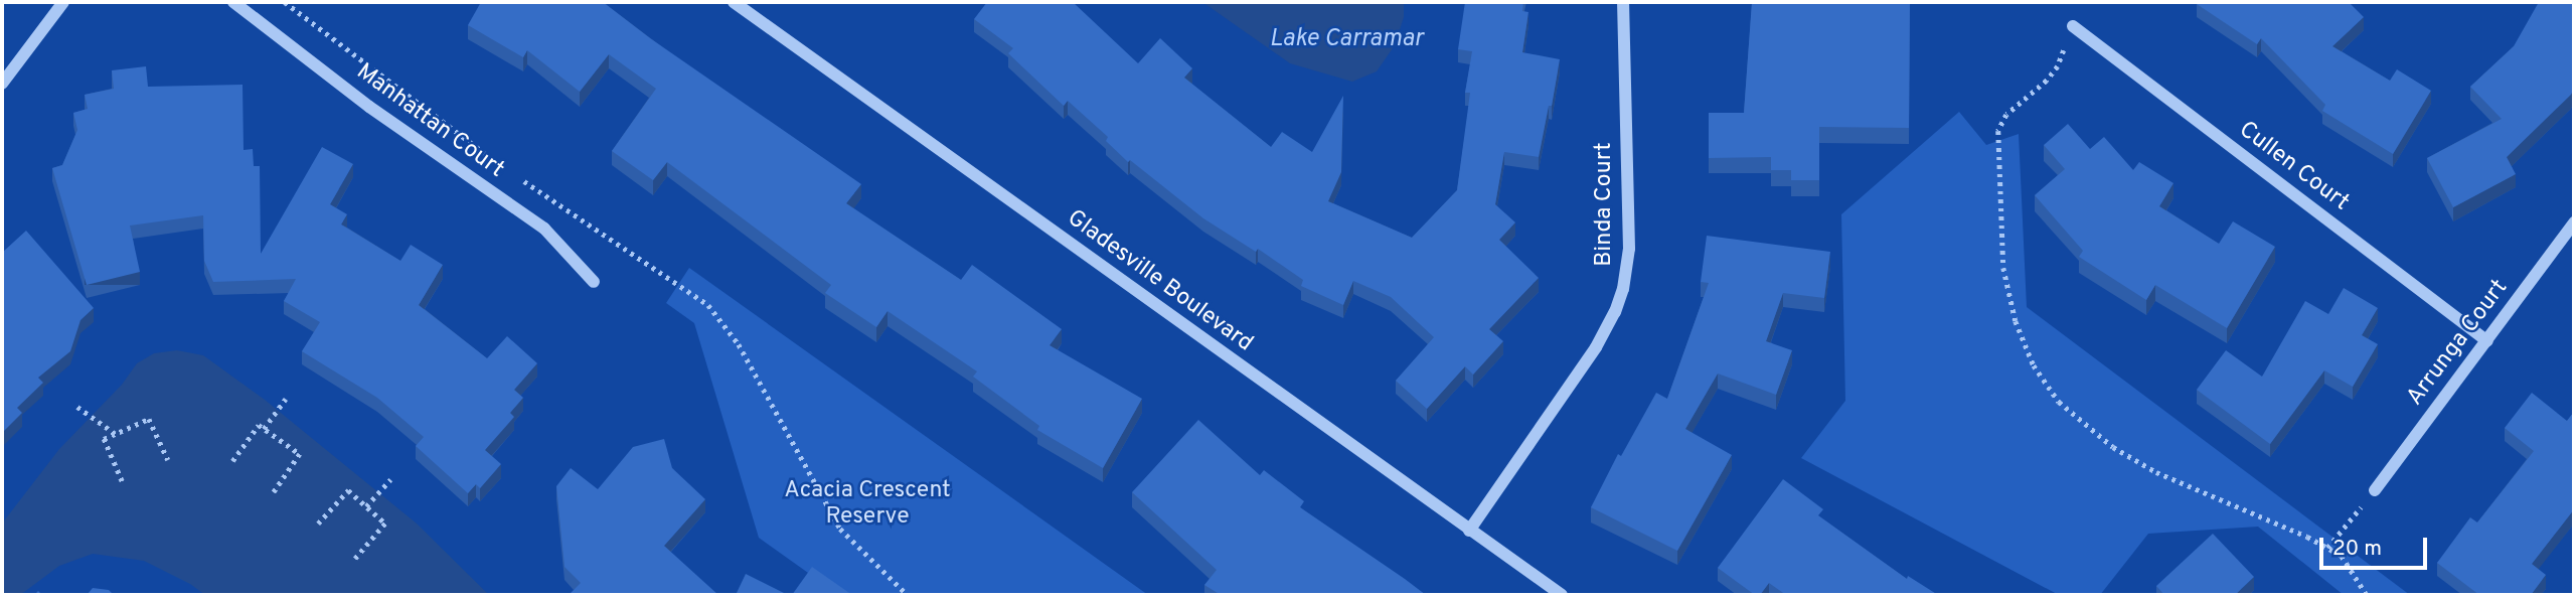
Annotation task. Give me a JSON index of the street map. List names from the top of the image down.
{
  "streets": {
    "street": [
      "Manhattan Court",
      "Cullen Court",
      "Binda Court",
      "Gladesville Boulevard",
      "Arrunga Court"
    ]
  },
  "crossings": [
    ["Cullen Court", "Arrunga Court"],
    ["Binda Court", "Gladesville Boulevard"]
  ],
  "water": ["Lake Carramar"],
  "parks": ["Acacia Crescent Reserve"],
  "scale_bar": "20 m"
}
